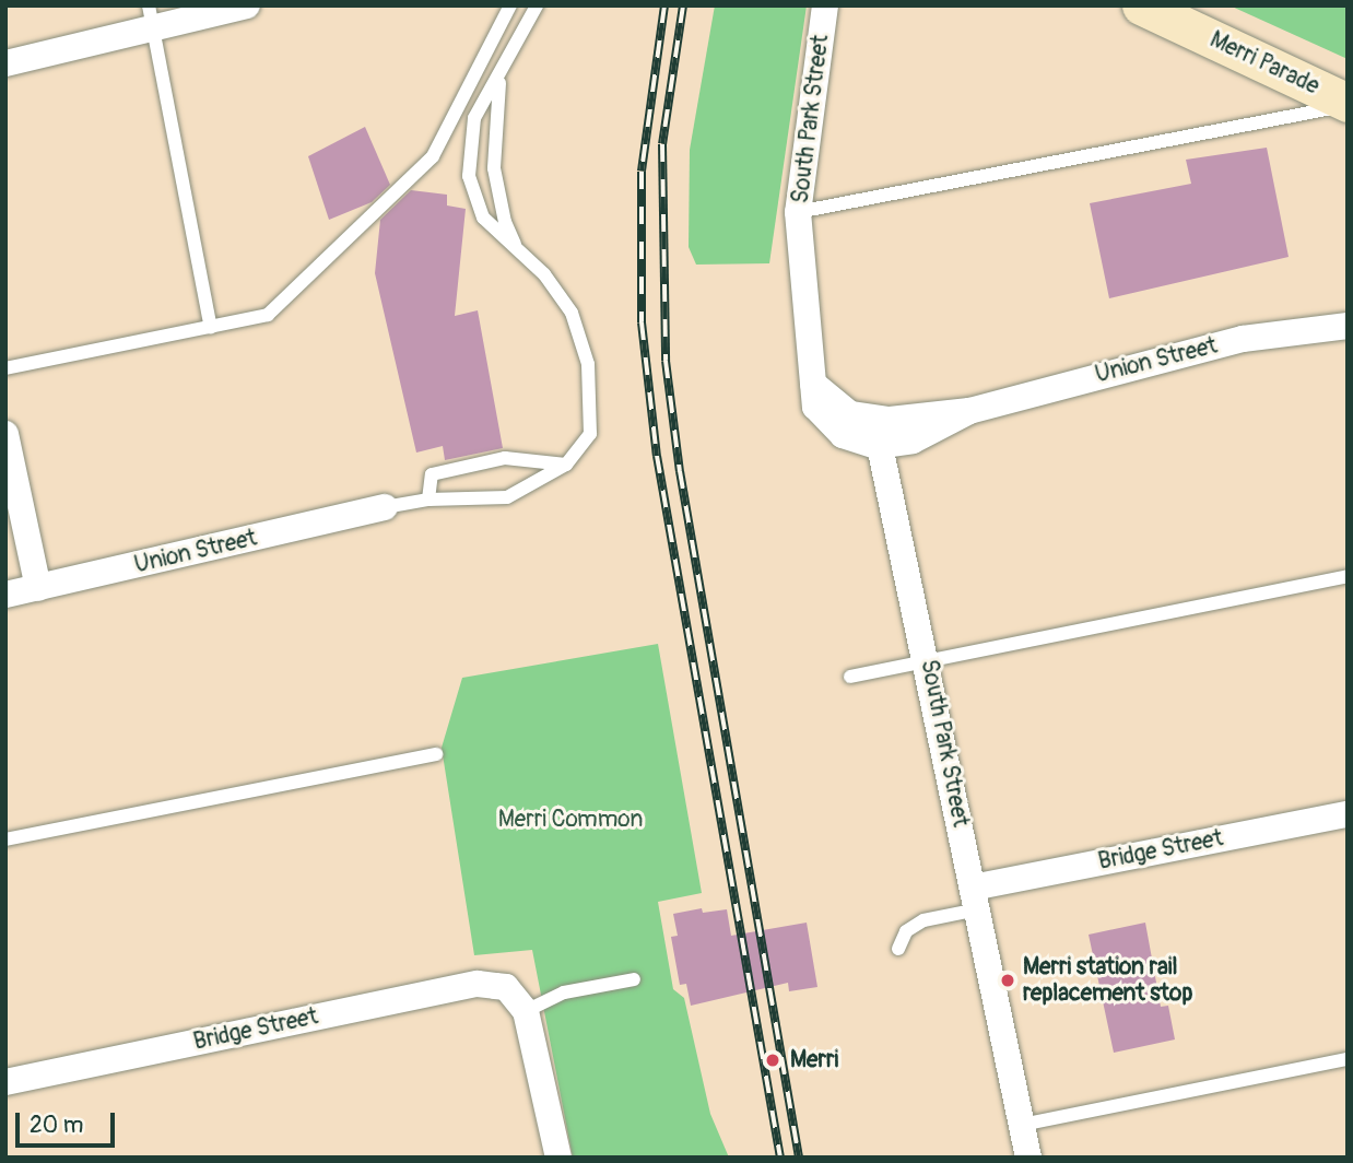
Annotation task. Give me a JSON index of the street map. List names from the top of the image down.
{
  "streets": {
    "main road": ["Merri Parade"],
    "street": ["South Park Street", "Union Street", "Bridge Street"]
  },
  "crossings": [
    ["South Park Street", "Union Street"],
    ["South Park Street", "Bridge Street"]
  ],
  "parks": ["Merri Common"],
  "places": ["Merri station rail replacement stop", "Merri"],
  "scale_bar": "20 m"
}
